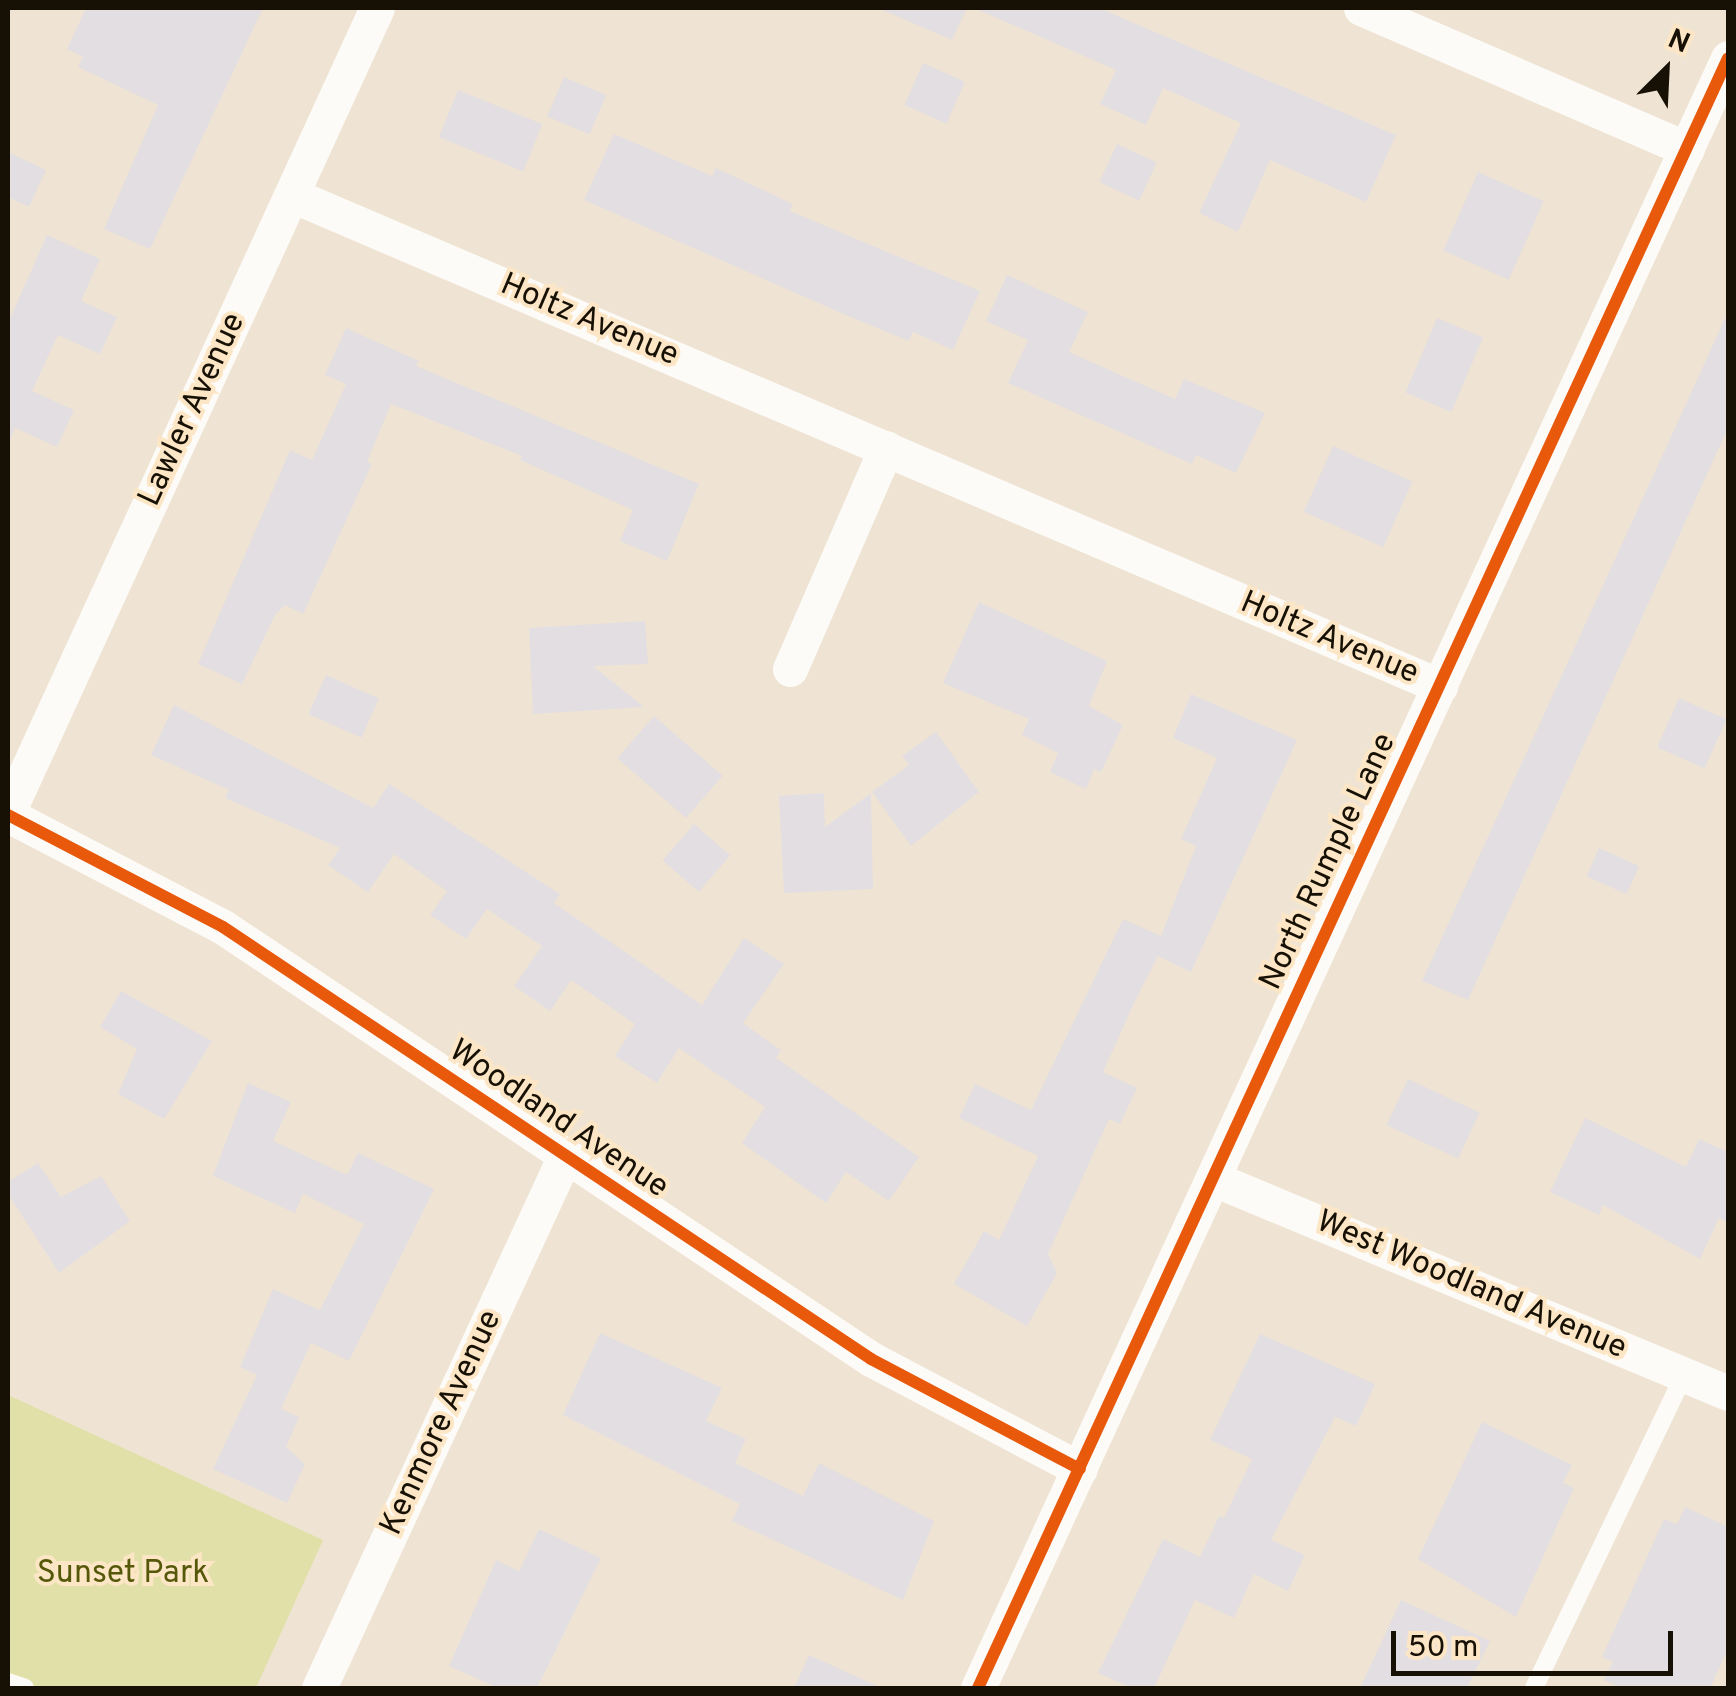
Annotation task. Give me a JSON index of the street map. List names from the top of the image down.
{
  "streets": {
    "street": [
      "Holtz Avenue",
      "Lawler Avenue",
      "North Rumple Lane",
      "Woodland Avenue",
      "West Woodland Avenue",
      "Kenmore Avenue"
    ]
  },
  "crossings": [
    ["Holtz Avenue", "Lawler Avenue"],
    ["Holtz Avenue", "North Rumple Lane"],
    ["Lawler Avenue", "Woodland Avenue"],
    ["North Rumple Lane", "Woodland Avenue"],
    ["North Rumple Lane", "West Woodland Avenue"],
    ["Woodland Avenue", "Kenmore Avenue"]
  ],
  "parks": ["Sunset Park"],
  "scale_bar": "50 m",
  "north": "top right"
}
